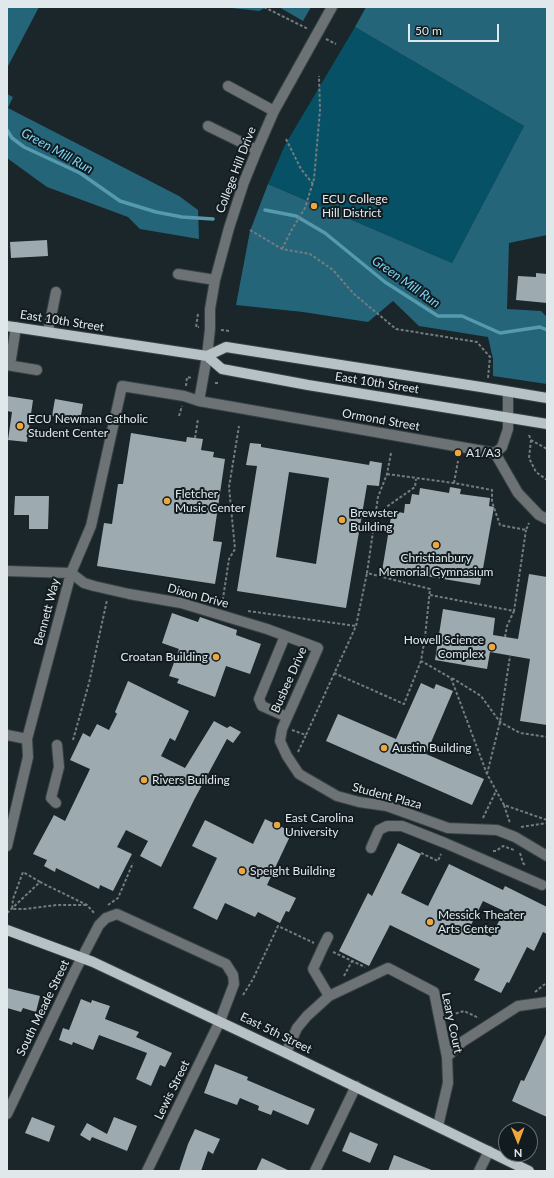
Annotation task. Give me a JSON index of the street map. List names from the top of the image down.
{
  "streets": {
    "main road": ["East 10th Street", "East 5th Street"],
    "street": [
      "College Hill Drive",
      "Ormond Street",
      "Dixon Drive",
      "Bennett Way",
      "Busbee Drive",
      "Student Plaza",
      "South Meade Street",
      "Leary Court",
      "Lewis Street"
    ]
  },
  "crossings": [
    ["College Hill Drive", "East 10th Street"],
    ["Ormond Street", "Bennett Way"],
    ["Dixon Drive", "Bennett Way"],
    ["Dixon Drive", "Busbee Drive"],
    ["Busbee Drive", "Student Plaza"],
    ["South Meade Street", "East 5th Street"],
    ["Leary Court", "East 5th Street"],
    ["East 5th Street", "Lewis Street"]
  ],
  "water": ["Green Mill Run"],
  "places": [
    "ECU College Hill District",
    "ECU Newman Catholic Student Center",
    "A1/A3",
    "Fletcher Music Center",
    "Brewster Building",
    "Christianbury Memorial Gymnasium",
    "Howell Science Complex",
    "Croatan Building",
    "Austin Building",
    "Rivers Building",
    "East Carolina University",
    "Speight Building",
    "Messick Theater Arts Center"
  ],
  "scale_bar": "50 m",
  "north": "bottom"
}
